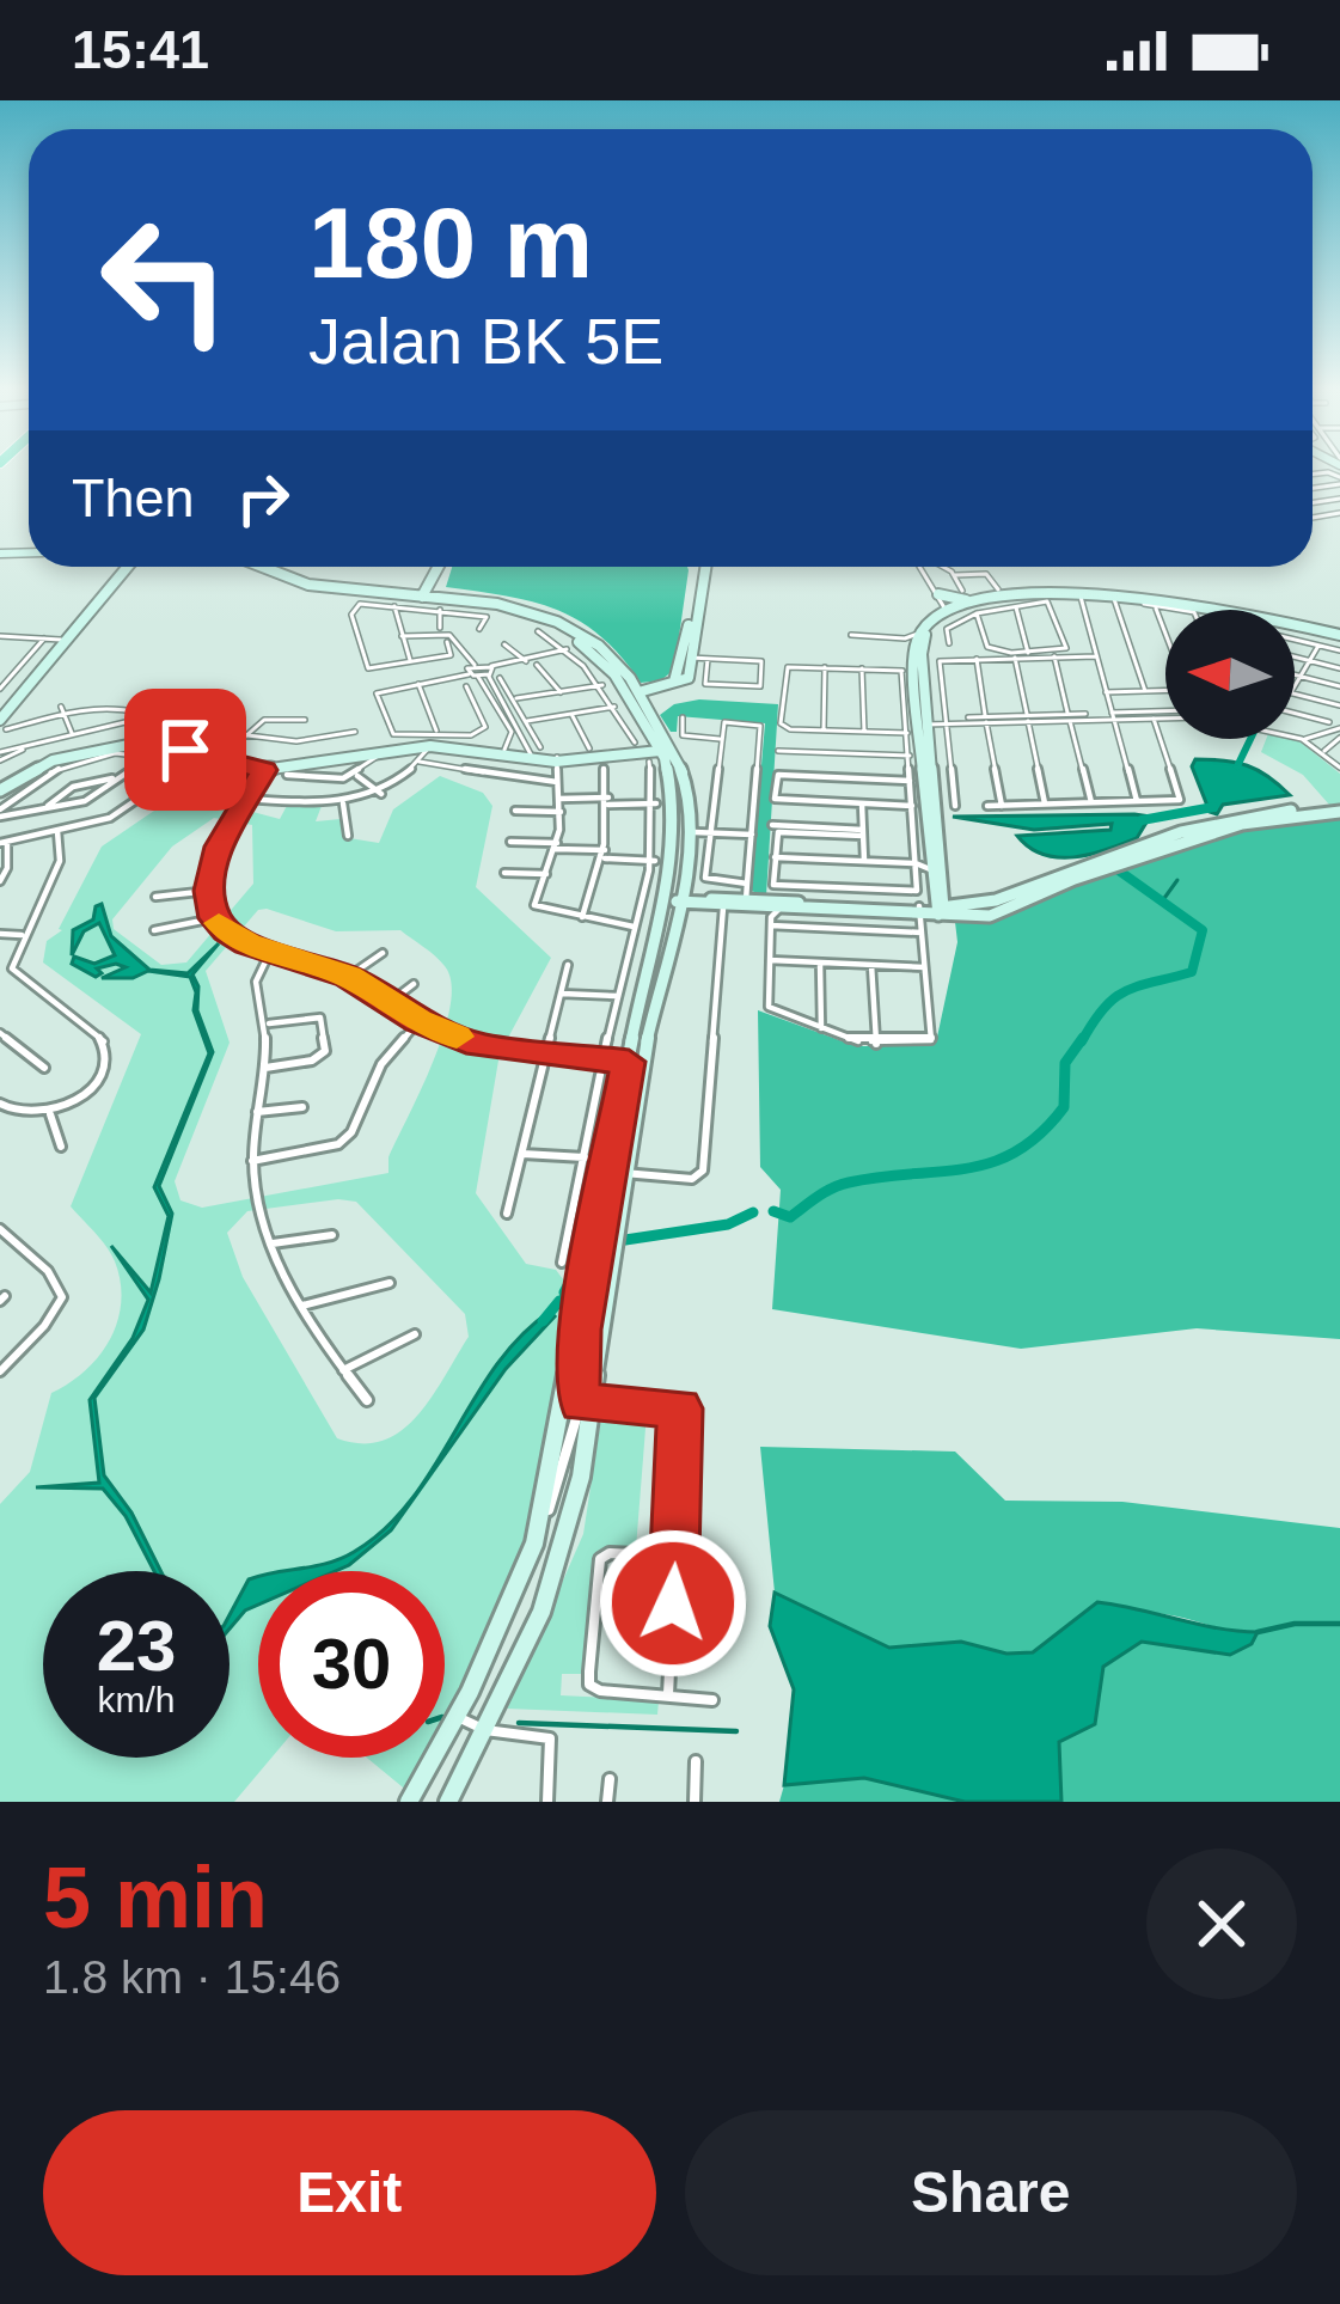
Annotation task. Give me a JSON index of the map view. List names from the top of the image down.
{
  "north": "left",
  "page": {
    "status": "15:41",
    "turn": ["180 m", "Jalan BK 5E"],
    "then": "Then",
    "speed": "23 km/h",
    "limit": "30",
    "heading": ["5 min", "1.8 km · 15:46"],
    "buttons": ["Exit", "Share"]
  }
}
